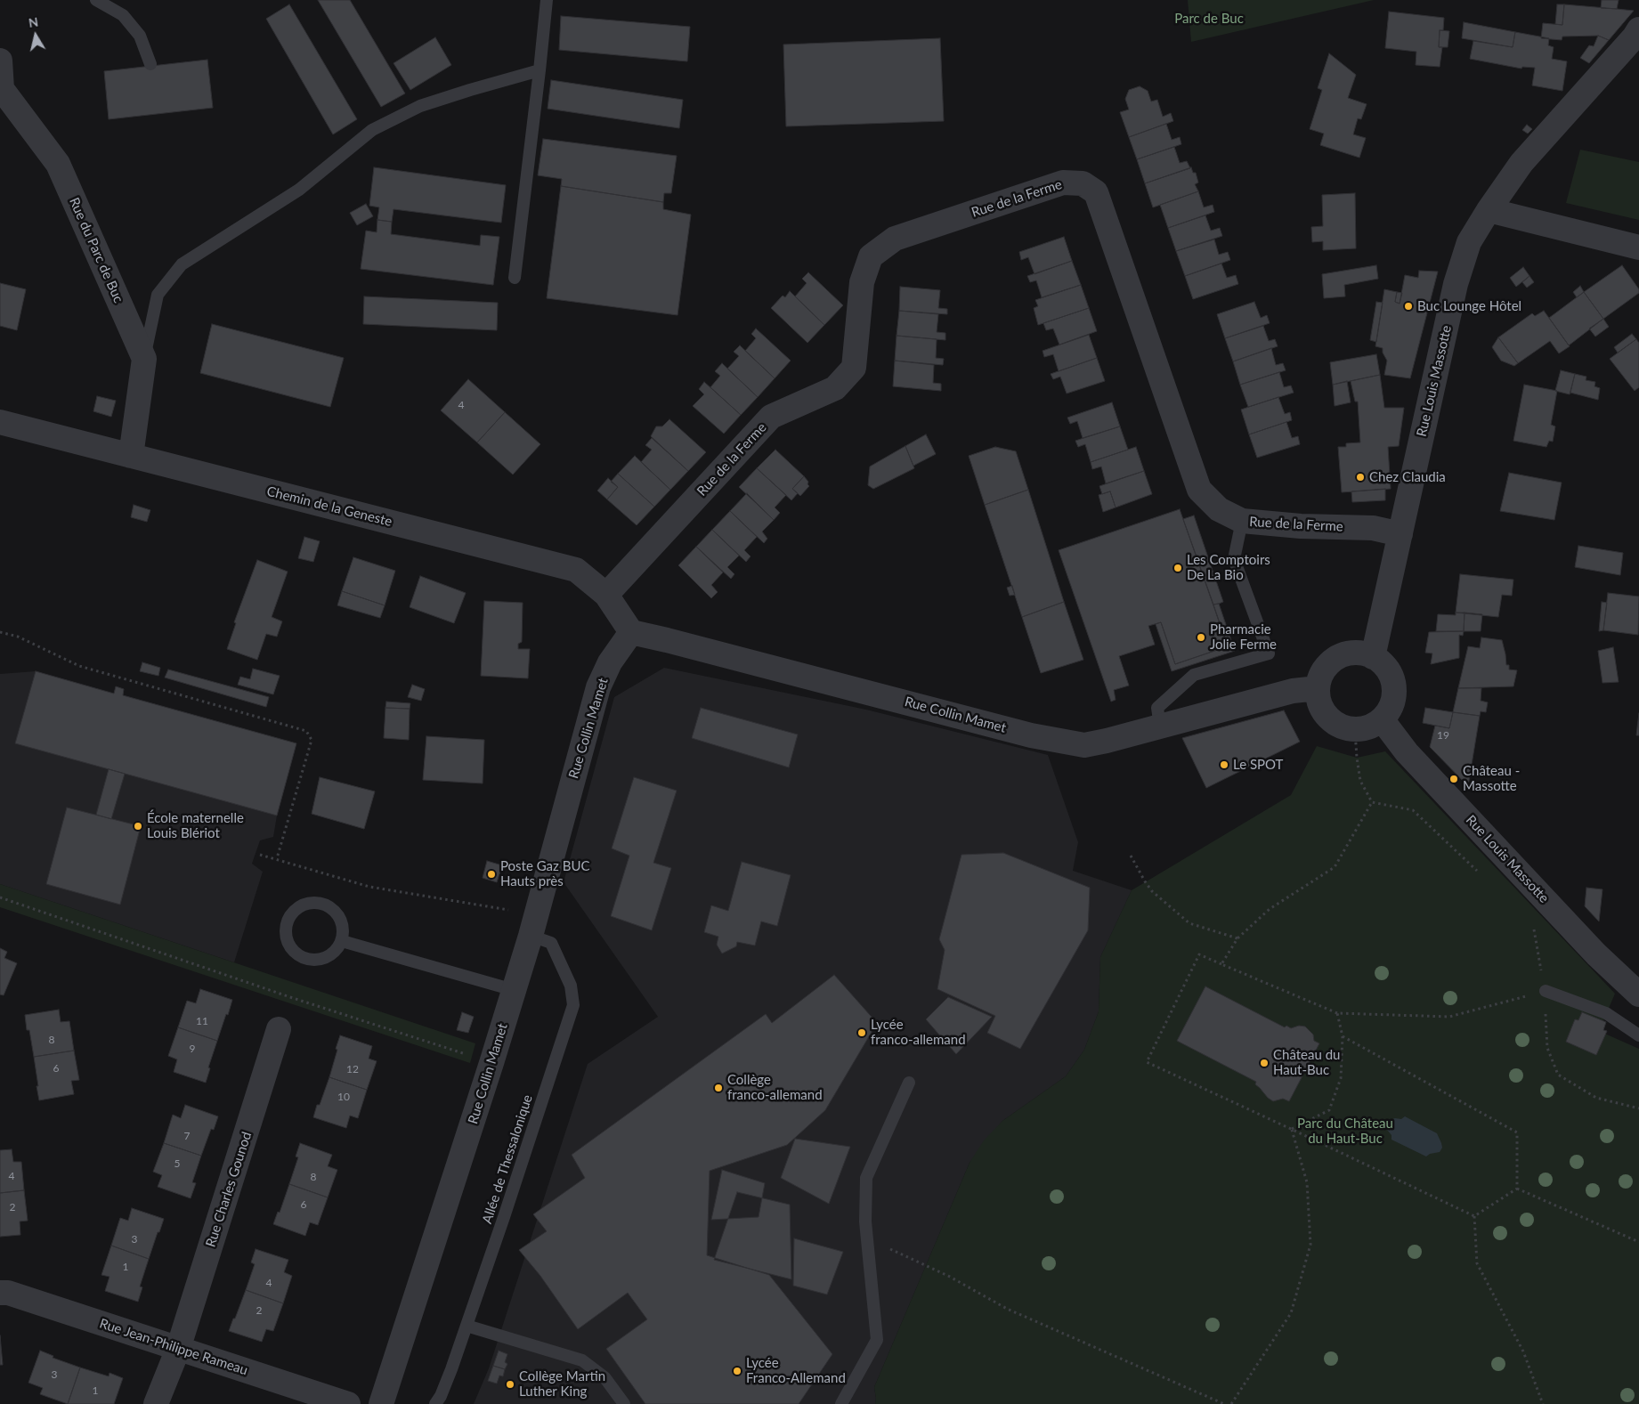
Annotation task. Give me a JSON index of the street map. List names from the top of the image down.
{
  "streets": {
    "street": [
      "Rue de la Ferme",
      "Rue du Parc de Buc",
      "Rue Louis Massotte",
      "Chemin de la Geneste",
      "Rue Collin Mamet",
      "Rue Charles Gounod",
      "Rue Jean-Philippe Rameau"
    ],
    "lane": ["Allée de Thessalonique"]
  },
  "crossings": [
    ["Rue de la Ferme", "Rue Louis Massotte"],
    ["Rue de la Ferme", "Chemin de la Geneste"],
    ["Rue Louis Massotte", "Rue Collin Mamet"],
    ["Chemin de la Geneste", "Rue Collin Mamet"],
    ["Rue Collin Mamet", "Allée de Thessalonique"],
    ["Rue Charles Gounod", "Rue Jean-Philippe Rameau"]
  ],
  "parks": ["Parc de Buc", "Parc du Château du Haut-Buc"],
  "places": [
    "Buc Lounge Hôtel",
    "Chez Claudia",
    "Les Comptoirs De La Bio",
    "Pharmacie Jolie Ferme",
    "Le SPOT",
    "Château - Massotte",
    "École maternelle Louis Blériot",
    "Poste Gaz BUC Hauts près",
    "Lycée franco-allemand",
    "Château du Haut-Buc",
    "Collège franco-allemand",
    "Lycée Franco-Allemand",
    "Collège Martin Luther King"
  ],
  "house_numbers": [
    "4",
    "19",
    "11",
    "8",
    "9",
    "6",
    "12",
    "10",
    "7",
    "5",
    "4",
    "8",
    "6",
    "2",
    "3",
    "1",
    "4",
    "2",
    "3",
    "1"
  ],
  "north": "top"
}
